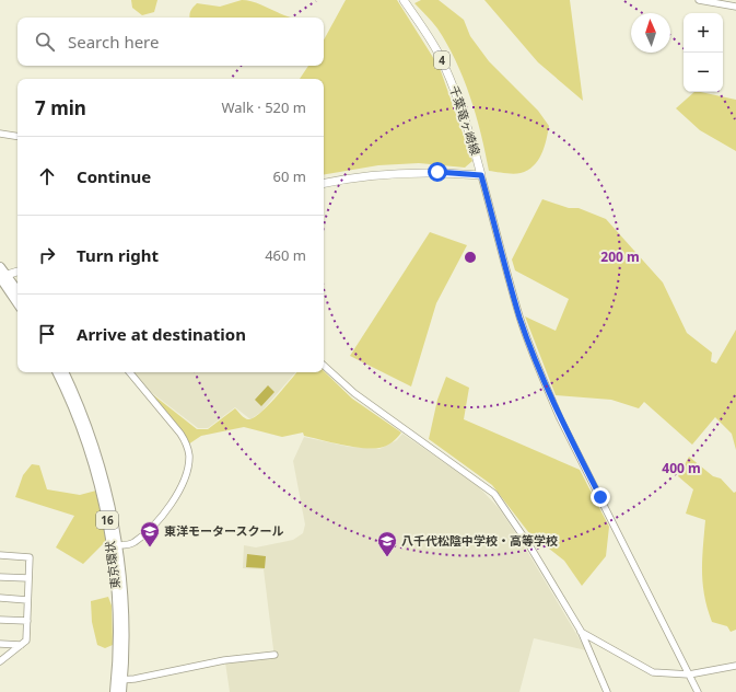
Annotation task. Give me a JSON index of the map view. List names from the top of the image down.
{
  "streets": {
    "highway": ["16", "東京環状"],
    "main road": ["4", "千葉竜ヶ崎線"]
  },
  "places": {
    "school or university": ["東洋モータースクール", "八千代松陰中学校・高等学校"]
  },
  "north": "top",
  "page": {
    "map_buttons": ["+", "−"],
    "search": "Search here",
    "heading": ["7 min", "Walk · 520 m"],
    "list": [
      ["Continue", "60 m"],
      ["Turn right", "460 m"],
      "Arrive at destination"
    ]
  },
  "rings": ["200 m", "400 m"]
}
